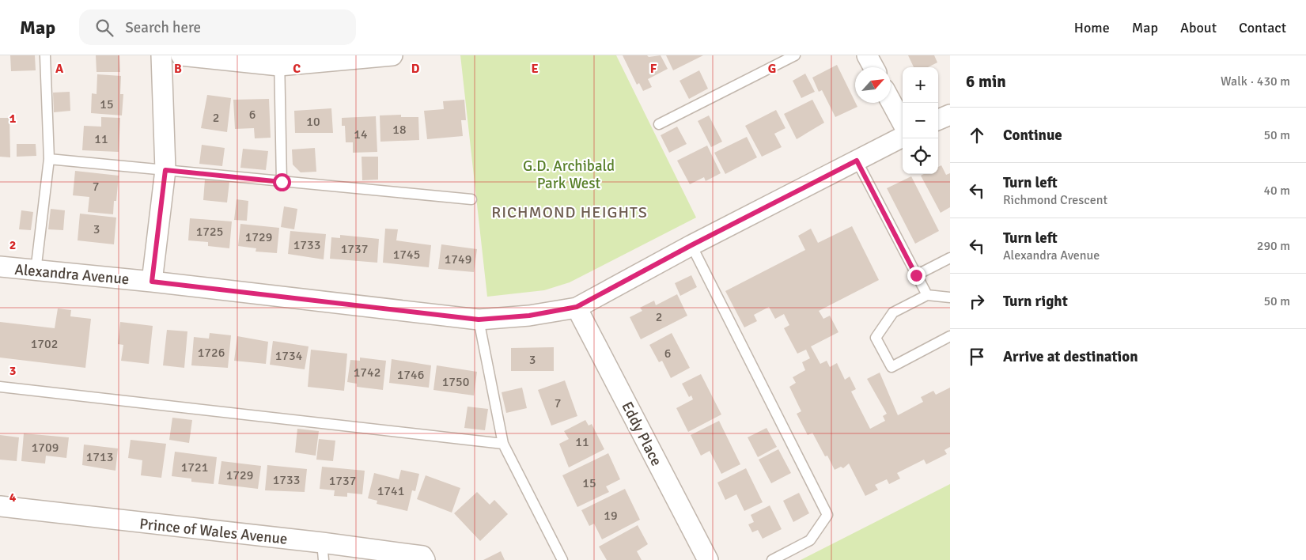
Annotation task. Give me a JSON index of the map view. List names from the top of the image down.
{
  "streets": {
    "street": ["Alexandra Avenue", "Eddy Place", "Prince of Wales Avenue"]
  },
  "crossings": [
    ["Alexandra Avenue", "Eddy Place"]
  ],
  "districts": ["RICHMOND HEIGHTS"],
  "parks": ["G.D. Archibald Park West"],
  "house_numbers": [
    "15",
    "6",
    "2",
    "10",
    "18",
    "14",
    "11",
    "7",
    "3",
    "1725",
    "1729",
    "1733",
    "1737",
    "1745",
    "1749",
    "2",
    "1702",
    "1726",
    "6",
    "1734",
    "3",
    "1742",
    "1746",
    "1750",
    "7",
    "11",
    "1709",
    "1713",
    "1721",
    "1729",
    "1733",
    "1737",
    "15",
    "1741",
    "19"
  ],
  "north": "top right",
  "page": {
    "header": "Map",
    "search": "Search here",
    "nav": [
      "Home",
      "Map",
      "About",
      "Contact"
    ],
    "heading": ["6 min", "Walk · 430 m"],
    "map_buttons": ["+", "−"],
    "list": [
      ["Continue", "50 m"],
      ["Turn left", "Richmond Crescent", "40 m"],
      ["Turn left", "Alexandra Avenue", "290 m"],
      ["Turn right", "50 m"],
      "Arrive at destination"
    ]
  },
  "grid": {
    "columns": [
      "A",
      "B",
      "C",
      "D",
      "E",
      "F",
      "G"
    ],
    "rows": [
      "1",
      "2",
      "3",
      "4"
    ]
  }
}
